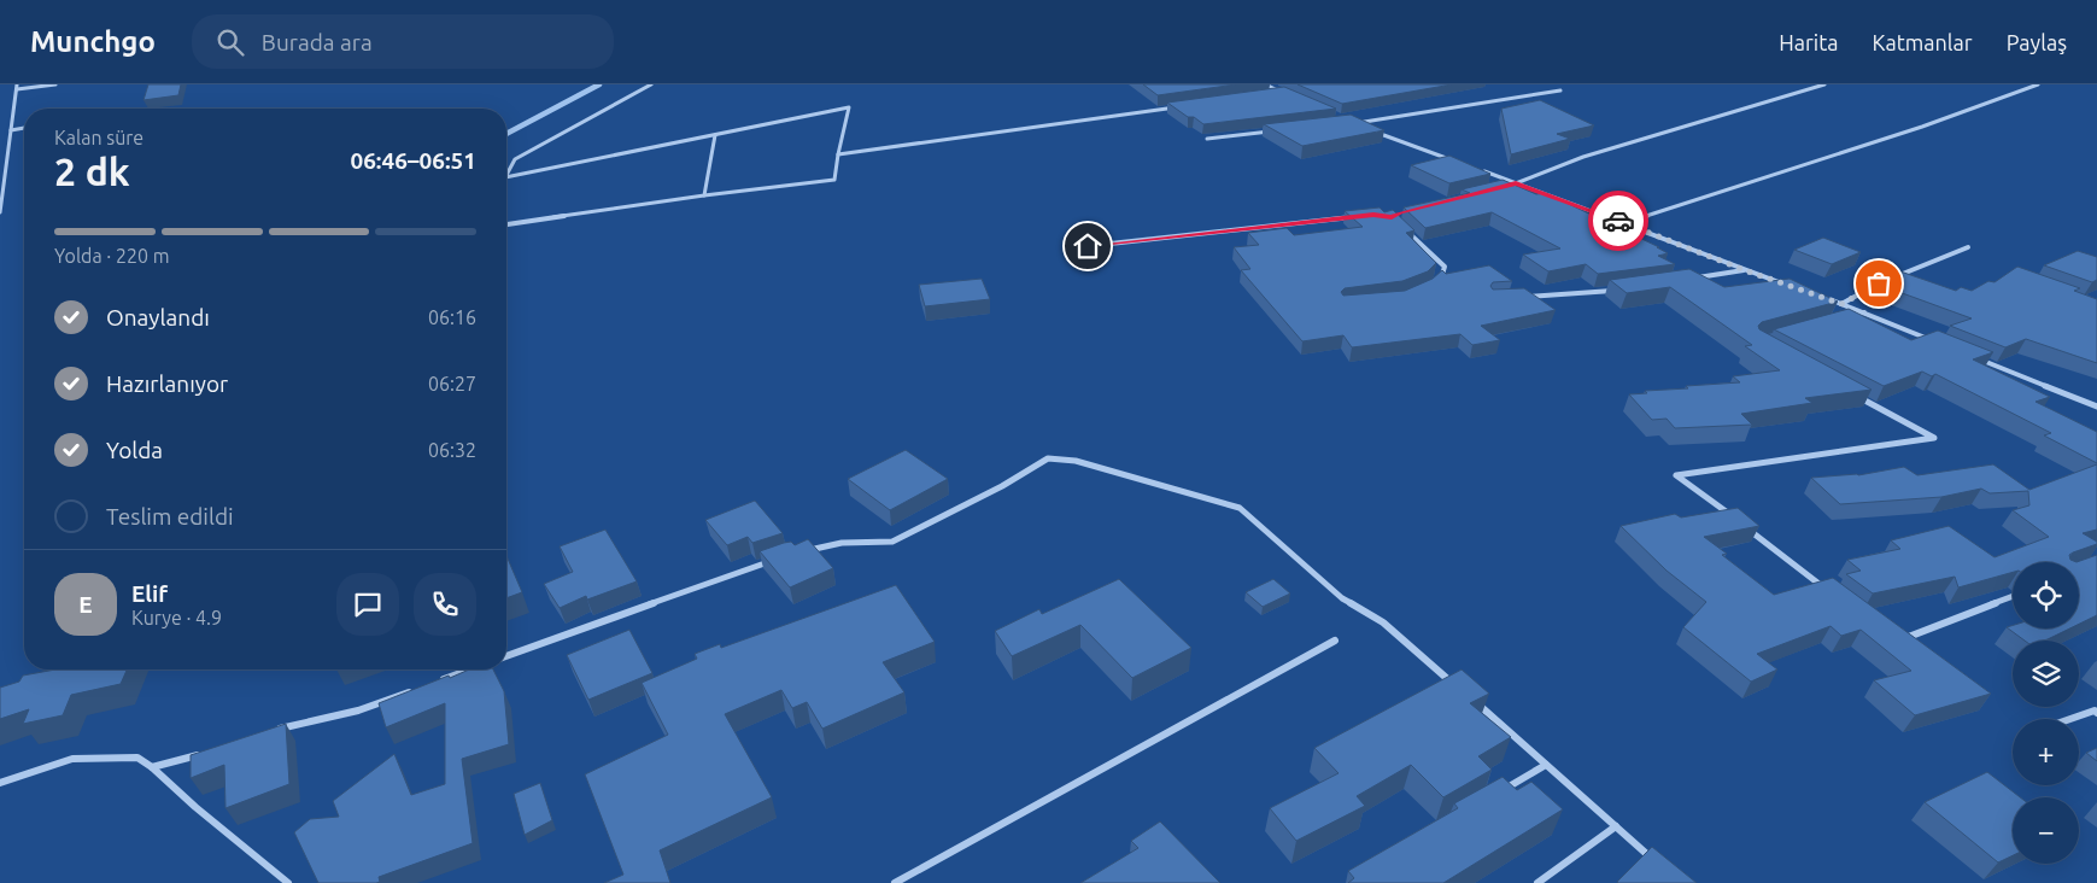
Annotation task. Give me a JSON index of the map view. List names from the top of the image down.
{
  "page": {
    "header": "Munchgo",
    "search": "Burada ara",
    "nav": ["Harita", "Katmanlar", "Paylaş"],
    "heading": ["2 dk", "Kalan süre", "06:46–06:51"],
    "panel": ["Elif", "Kurye · 4.9"],
    "bar": "Yolda · 220 m",
    "list": [
      ["Onaylandı", "06:16"],
      ["Hazırlanıyor", "06:27"],
      ["Yolda", "06:32"],
      "Teslim edildi"
    ],
    "map_buttons": ["+", "−"],
    "round": "E"
  }
}
